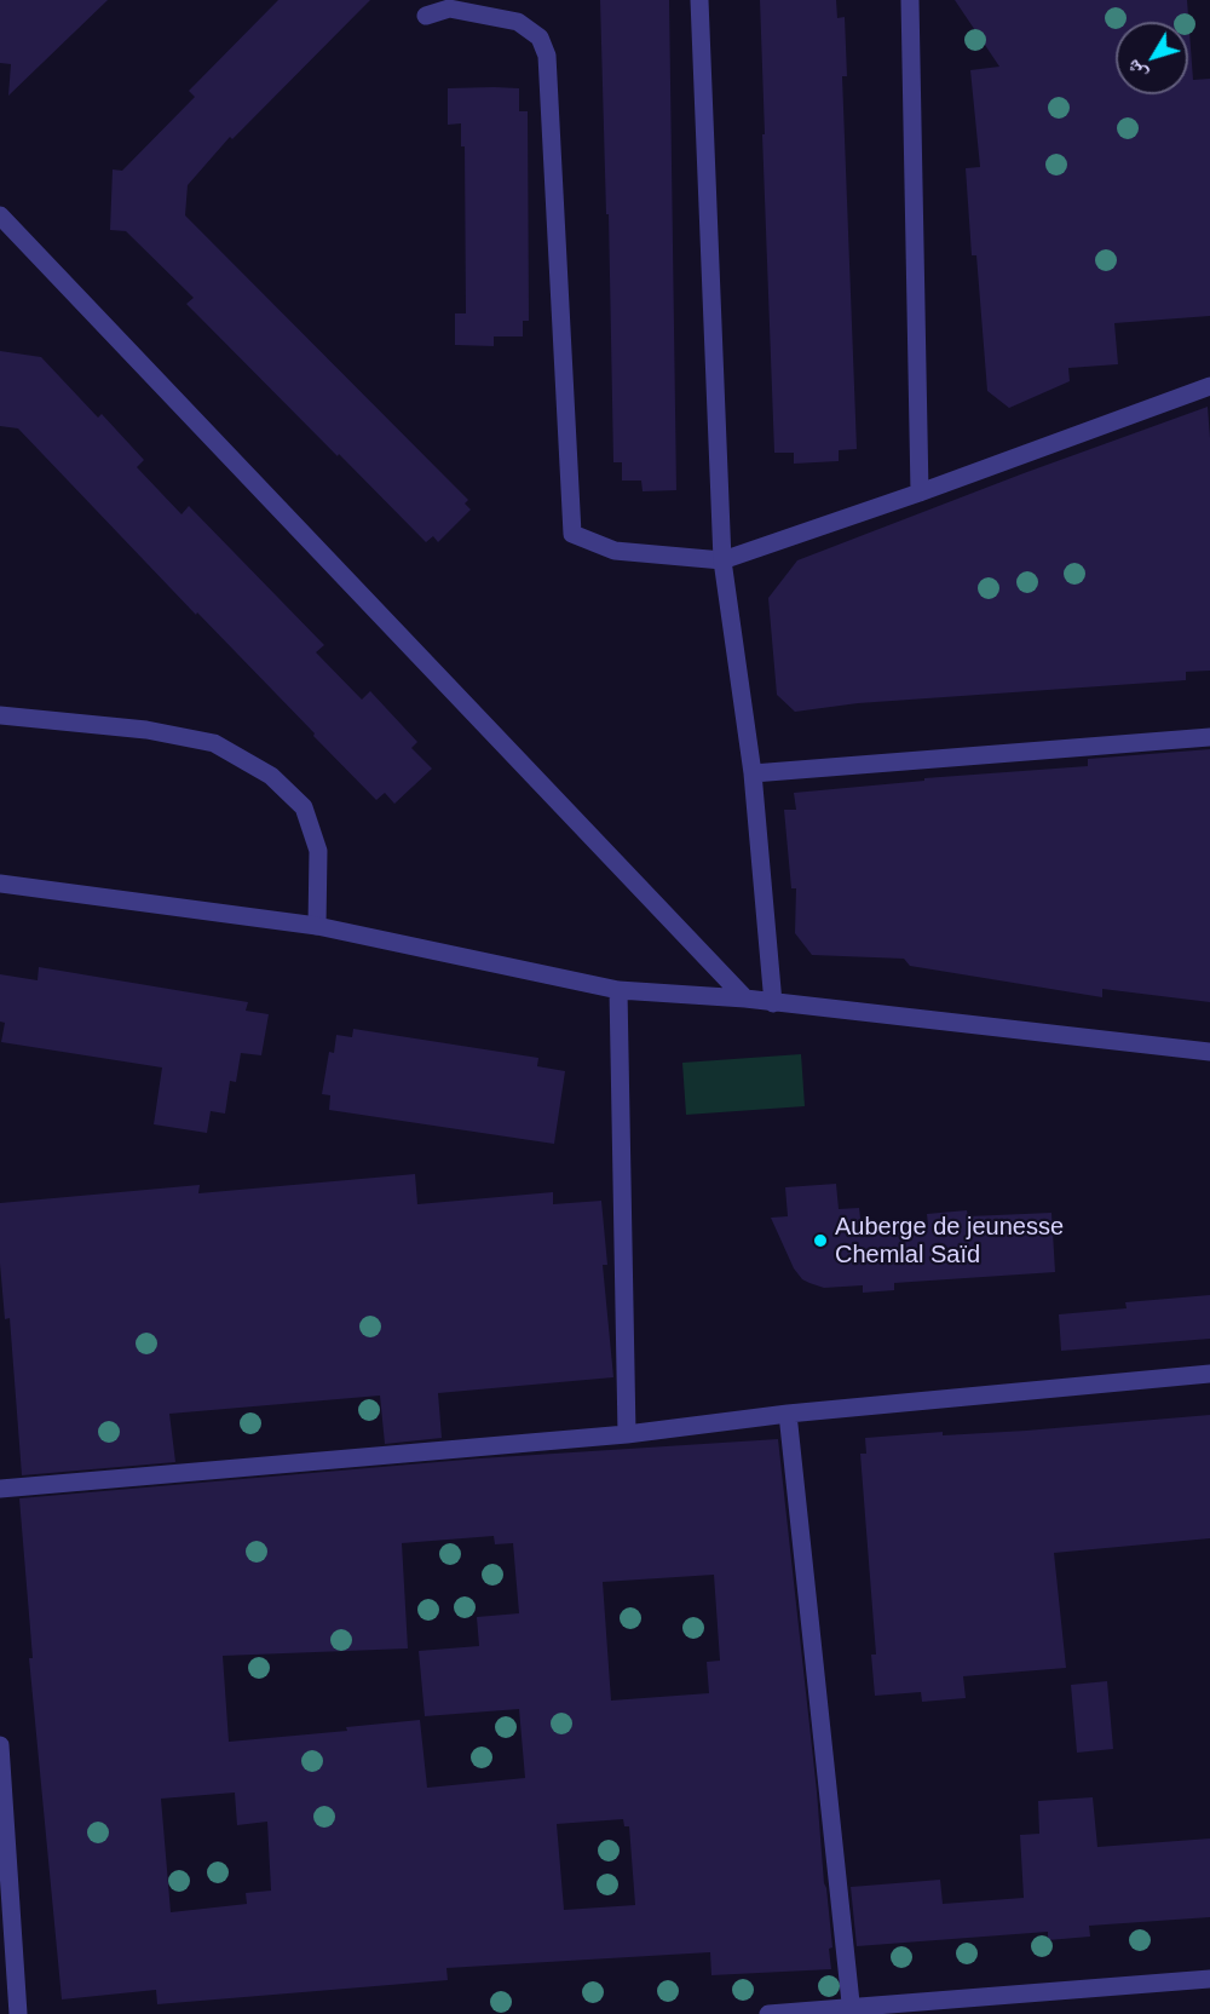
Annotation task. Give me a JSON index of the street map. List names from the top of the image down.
{
  "places": ["Auberge de jeunesse Chemlal Saïd"],
  "north": "bottom left"
}
